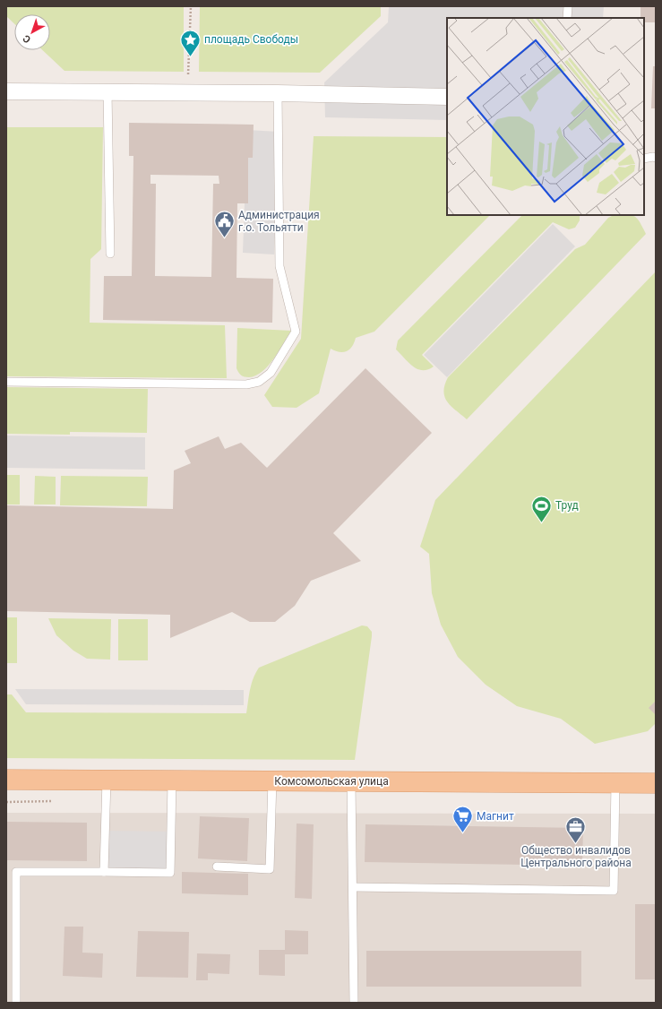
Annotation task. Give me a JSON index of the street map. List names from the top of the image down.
{
  "streets": {
    "main road": ["Комсомольская улица"]
  },
  "places": {
    "place": ["площадь Свободы"],
    "public building": ["Администрация г.о. Тольятти"],
    "sports": ["Труд"],
    "supermarket": ["Магнит"],
    "office": ["Общество инвалидов Центрального района"]
  },
  "north": "bottom left"
}
